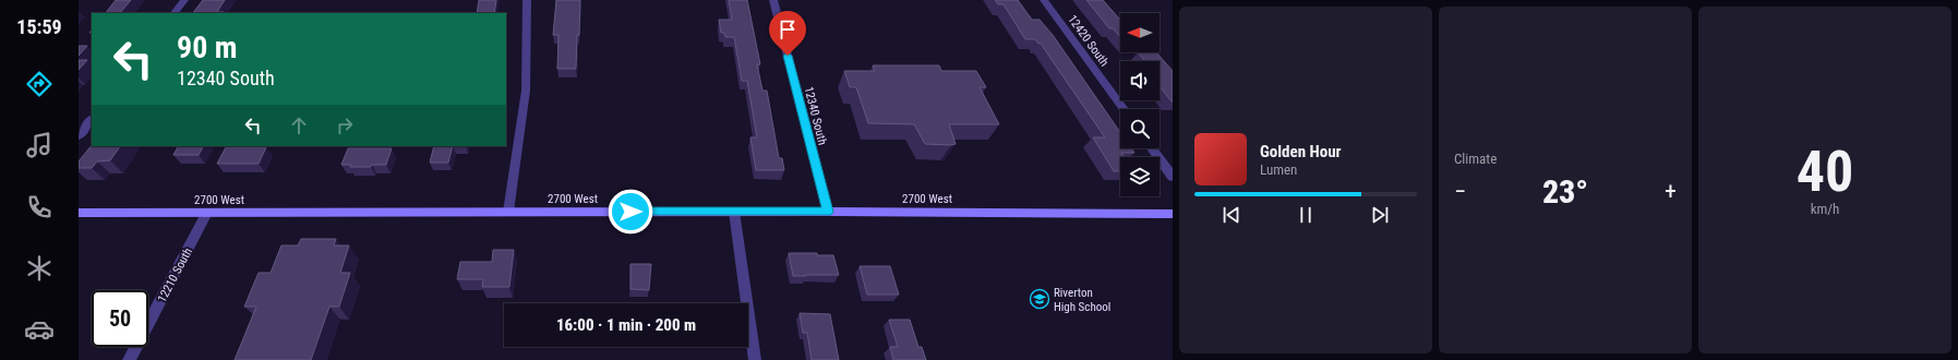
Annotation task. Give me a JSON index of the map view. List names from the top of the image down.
{
  "streets": {
    "main road": ["2700 West"],
    "street": ["12420 South", "12340 South", "12210 South"]
  },
  "crossings": [
    ["12340 South", "2700 West"],
    ["2700 West", "12210 South"]
  ],
  "places": {
    "school or university": ["Riverton High School"]
  },
  "north": "left",
  "page": {
    "tabs": "15:59",
    "tile": [
      "Climate",
      ["40", "km/h"]
    ],
    "turn": ["90 m", "12340 South"],
    "song": ["Golden Hour", "Lumen"],
    "heat": ["−", "23°", "+"],
    "limit": "50",
    "trip": "16:00 · 1 min · 200 m"
  }
}
